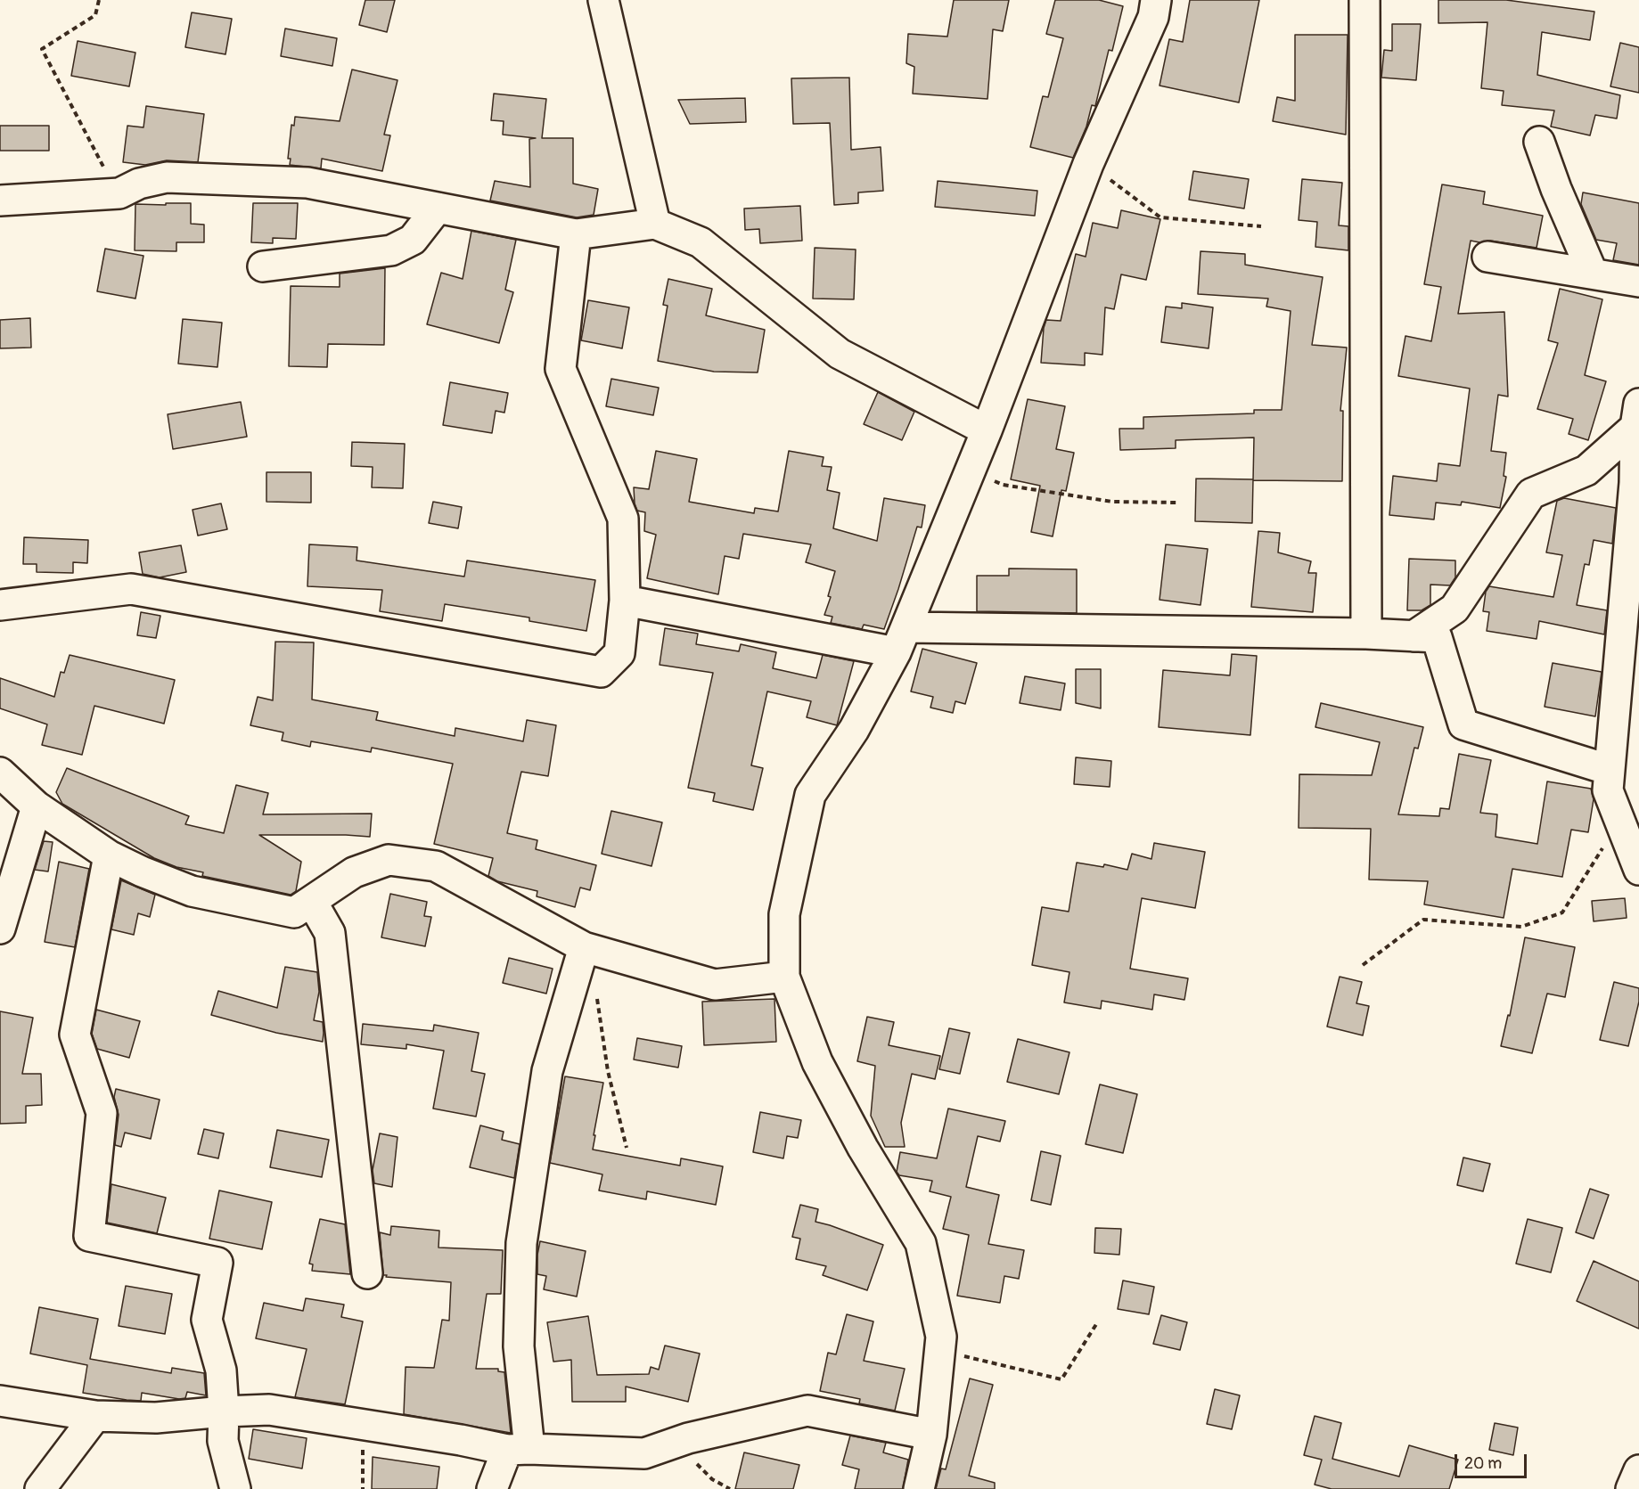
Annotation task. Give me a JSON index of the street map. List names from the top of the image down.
{
  "scale_bar": "20 m"
}
